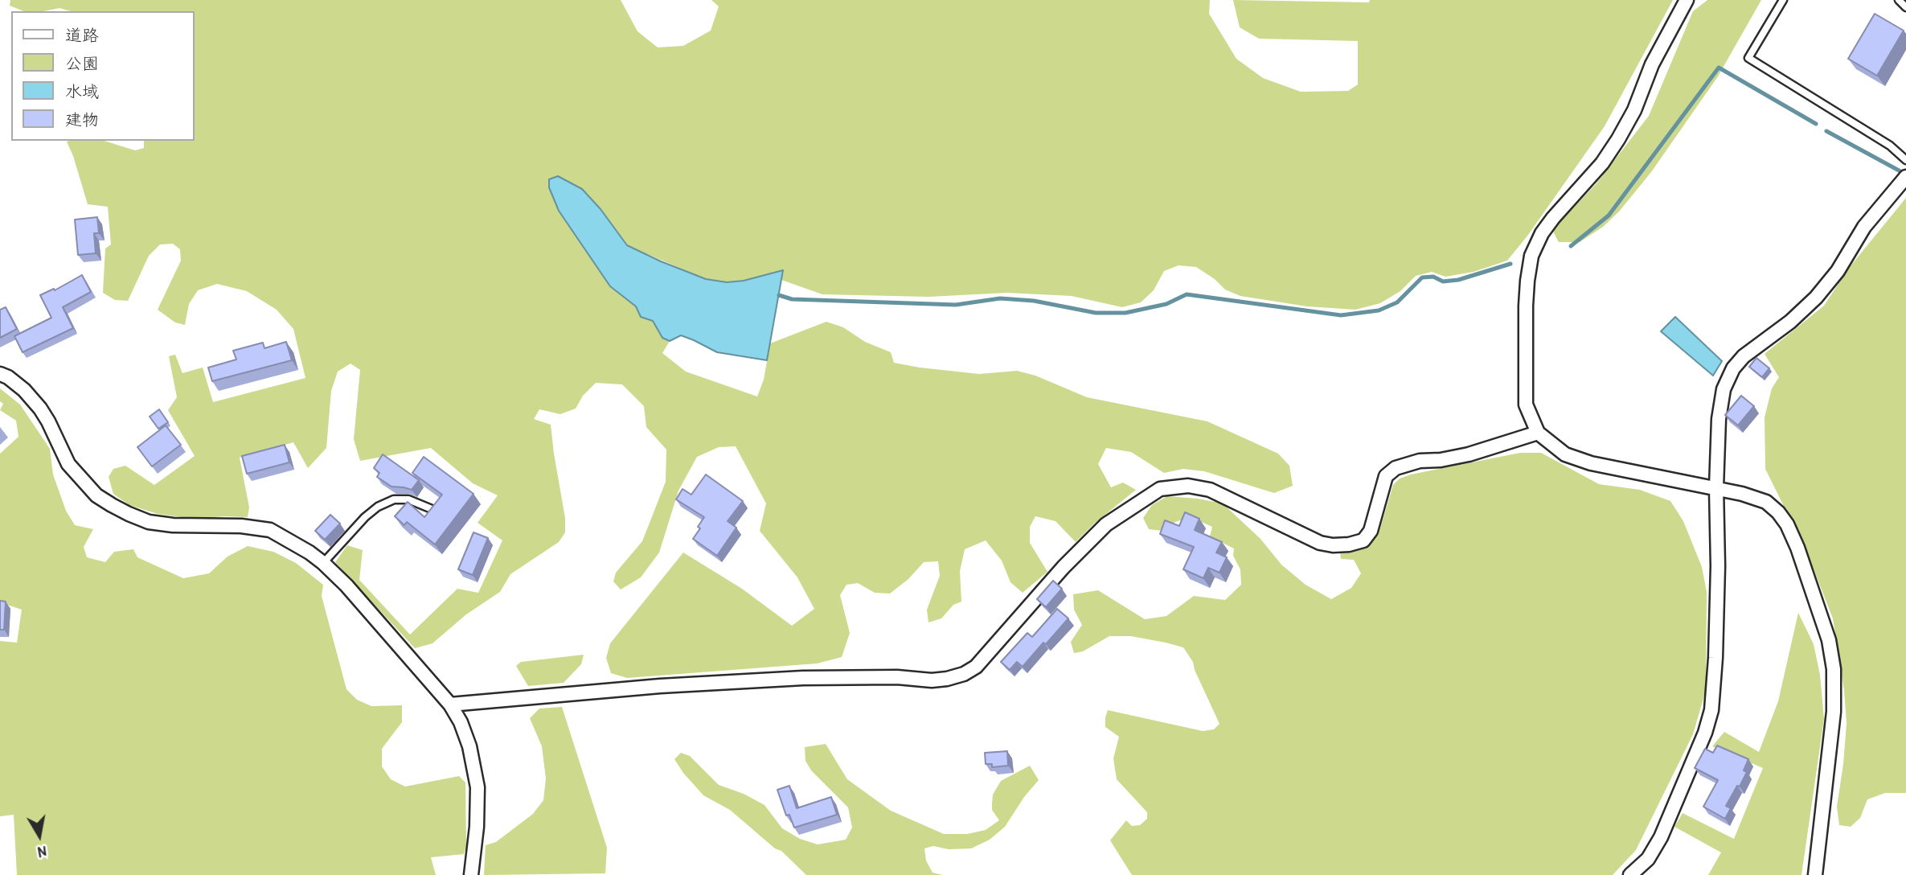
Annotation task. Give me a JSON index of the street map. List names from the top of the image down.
{
  "legend": [
    "道路",
    "公園",
    "水域",
    "建物"
  ],
  "north": "bottom"
}
